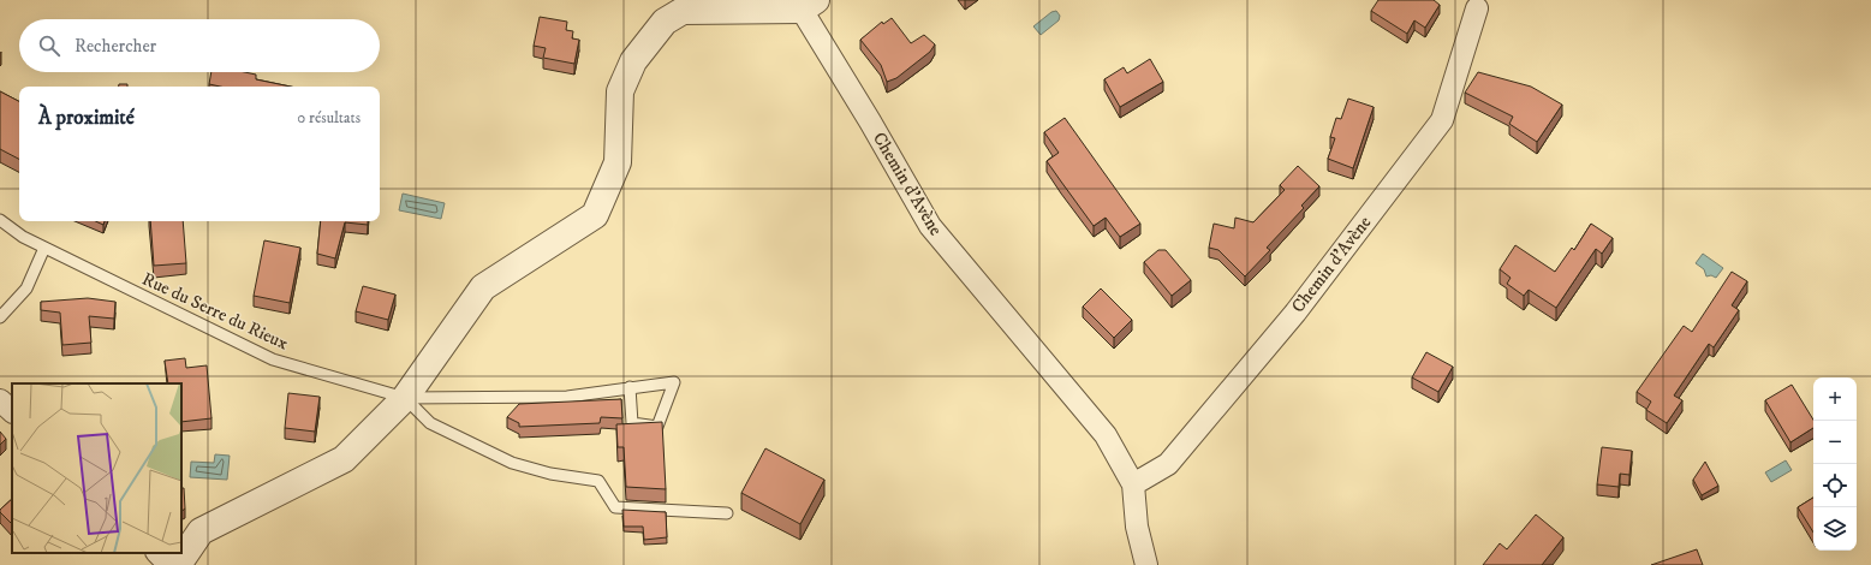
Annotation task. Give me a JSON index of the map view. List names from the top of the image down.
{
  "streets": {
    "street": ["Chemin d'Avène"],
    "lane": ["Rue du Serre du Rieux"]
  },
  "page": {
    "search": "Rechercher",
    "heading": ["À proximité", "0 résultats"],
    "map_buttons": ["+", "−"]
  }
}
